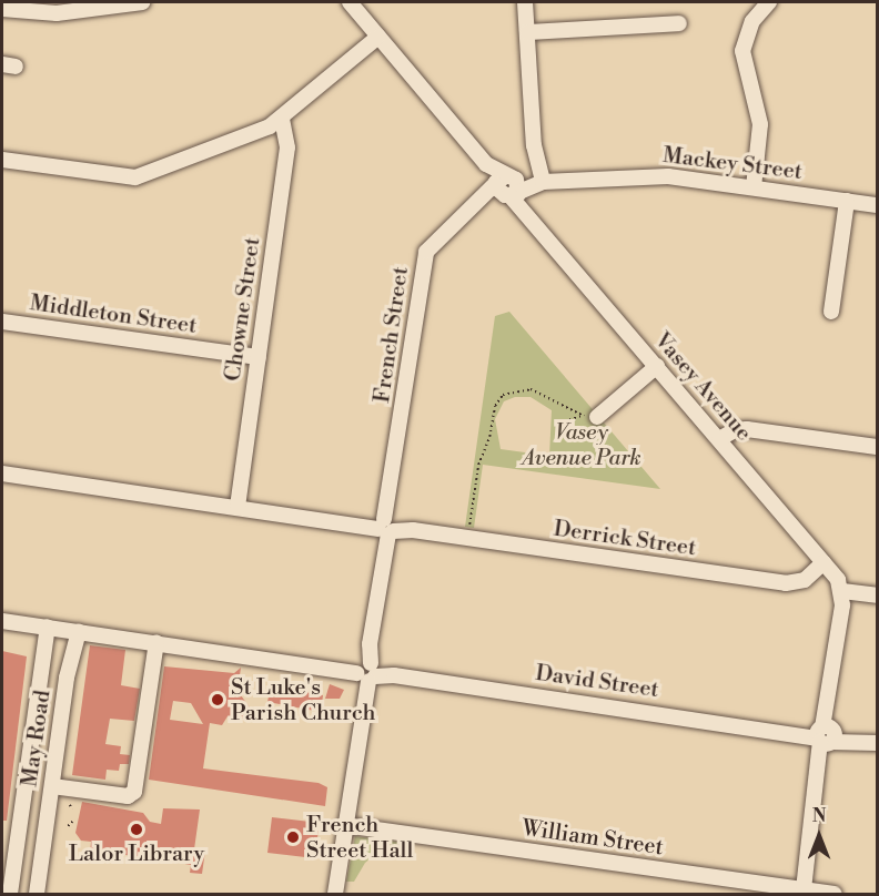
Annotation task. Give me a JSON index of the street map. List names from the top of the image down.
{
  "streets": {
    "street": [
      "Mackey Street",
      "Chowne Street",
      "Middleton Street",
      "French Street",
      "Vasey Avenue",
      "Derrick Street",
      "David Street",
      "May Road",
      "William Street"
    ]
  },
  "crossings": [
    ["Mackey Street", "French Street"],
    ["Mackey Street", "Vasey Avenue"],
    ["Chowne Street", "Middleton Street"],
    ["Chowne Street", "Derrick Street"],
    ["French Street", "Vasey Avenue"],
    ["French Street", "Derrick Street"],
    ["French Street", "David Street"],
    ["French Street", "William Street"],
    ["Vasey Avenue", "Derrick Street"],
    ["David Street", "May Road"]
  ],
  "parks": ["Vasey Avenue Park"],
  "places": ["St Luke's Parish Church", "Lalor Library", "French Street Hall"],
  "north": "top"
}
